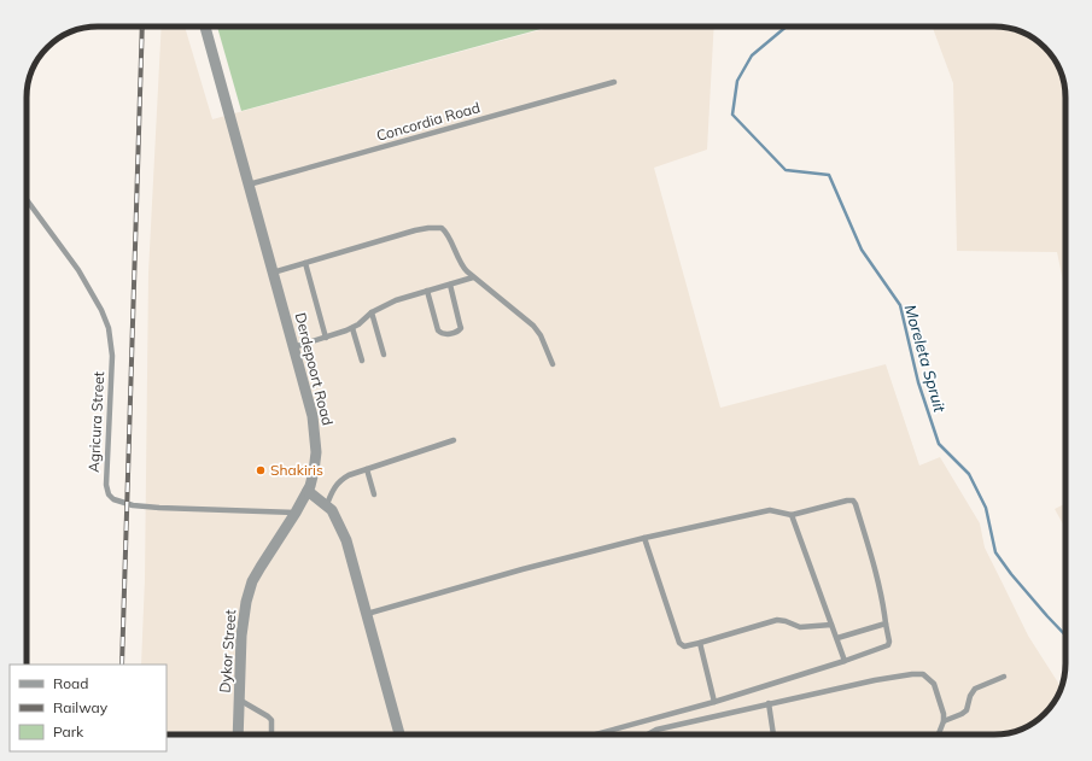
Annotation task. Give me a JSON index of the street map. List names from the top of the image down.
{
  "streets": {
    "street": ["Derdepoort Road", "Dykor Street"],
    "lane": ["Concordia Road", "Agricura Street"]
  },
  "crossings": [
    ["Concordia Road", "Derdepoort Road"],
    ["Derdepoort Road", "Dykor Street"],
    ["Agricura Street", "Dykor Street"]
  ],
  "water": ["Moreleta Spruit"],
  "places": ["Shakiris"],
  "legend": ["Road", "Railway", "Park"]
}
